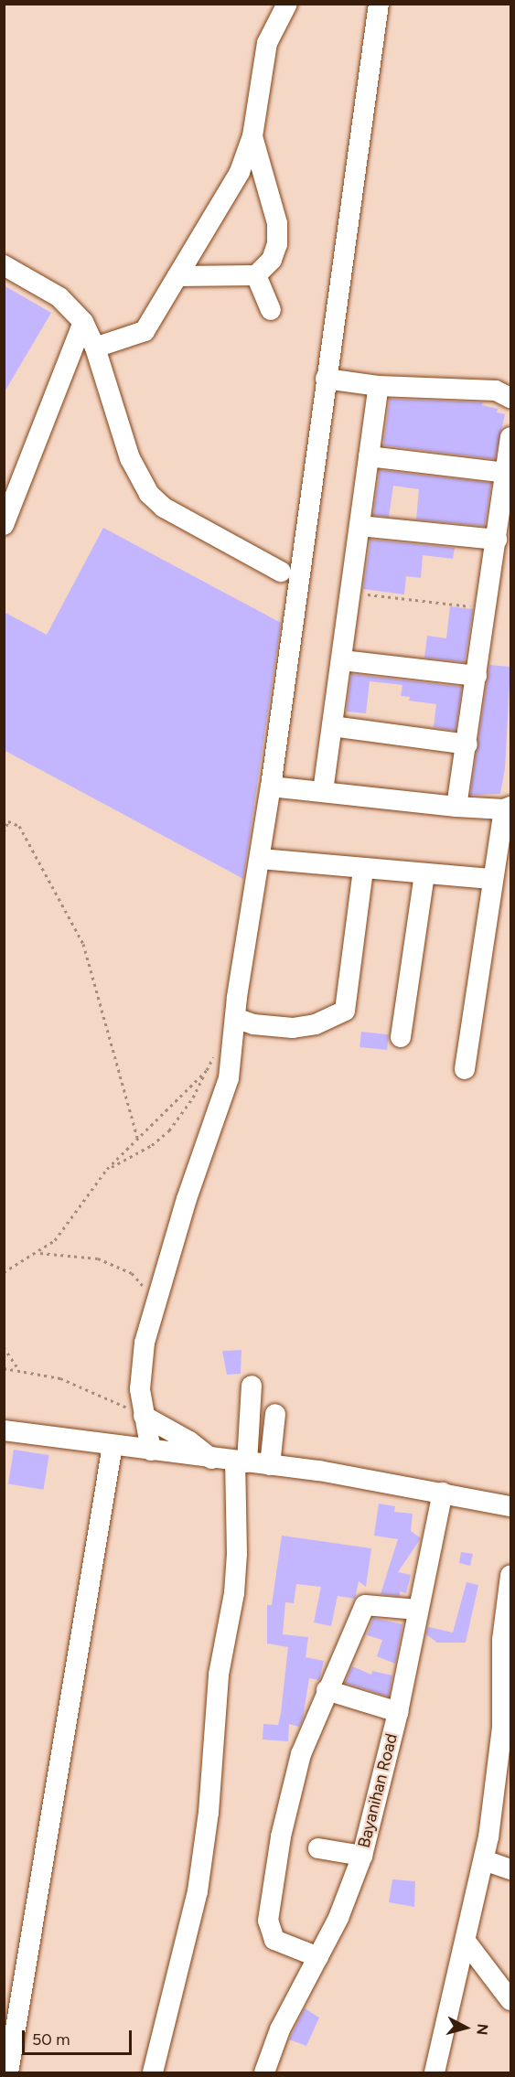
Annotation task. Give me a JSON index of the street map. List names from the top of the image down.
{
  "streets": {
    "street": ["Bayanihan Road"]
  },
  "scale_bar": "50 m",
  "north": "right"
}
